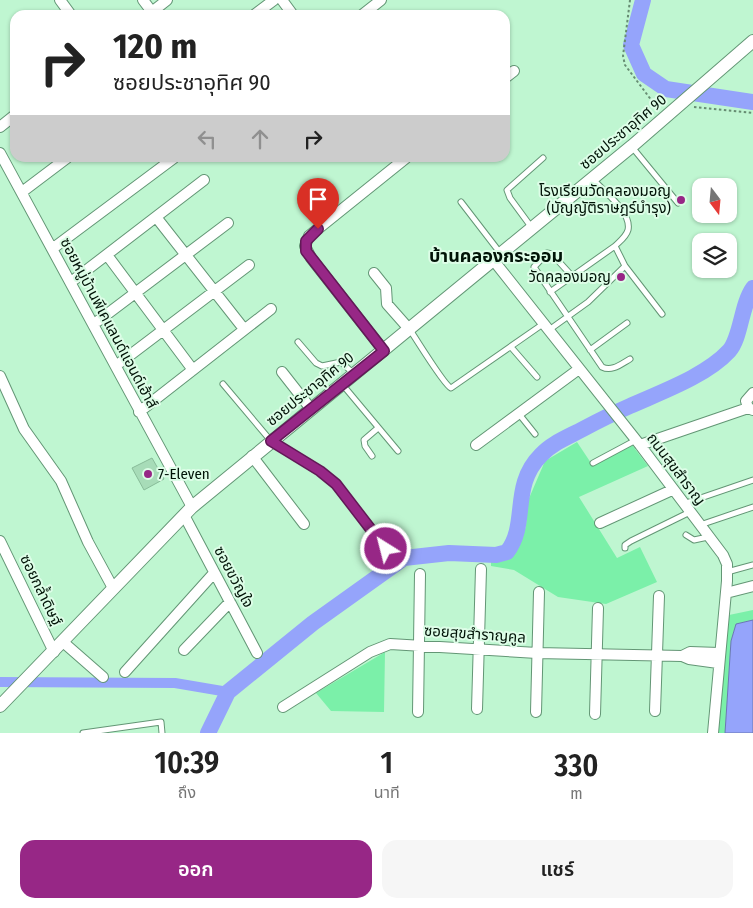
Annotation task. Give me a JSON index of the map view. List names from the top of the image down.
{
  "streets": {
    "street": [
      "ซอยประชาอุทิศ 90",
      "ซอยหมู่บ้านพีเคแลนด์แอนด์เฮ้าส์",
      "ถนนสุขสำราญ",
      "ซอยขวัญใจ",
      "ซอยกล้ำดิษฐ์",
      "ซอยสุขสำราญคูล"
    ]
  },
  "crossings": [
    ["ซอยประชาอุทิศ 90", "ซอยหมู่บ้านพีเคแลนด์แอนด์เฮ้าส์"],
    ["ซอยประชาอุทิศ 90", "ถนนสุขสำราญ"],
    ["ซอยประชาอุทิศ 90", "ซอยขวัญใจ"],
    ["ซอยประชาอุทิศ 90", "ซอยกล้ำดิษฐ์"],
    ["ซอยหมู่บ้านพีเคแลนด์แอนด์เฮ้าส์", "ซอยขวัญใจ"],
    ["ถนนสุขสำราญ", "ซอยสุขสำราญคูล"]
  ],
  "districts": ["บ้านคลองกระออม"],
  "places": ["โรงเรียนวัดคลองมอญ (บัญญัติราษฎร์บำรุง)", "วัดคลองมอญ", "7-Eleven"],
  "north": "bottom",
  "page": {
    "turn": ["120 m", "ซอยประชาอุทิศ 90"],
    "eta": [
      "10:39",
      "ถึง",
      "1",
      "นาที",
      "330",
      "m"
    ],
    "buttons": ["ออก", "แชร์"]
  }
}
